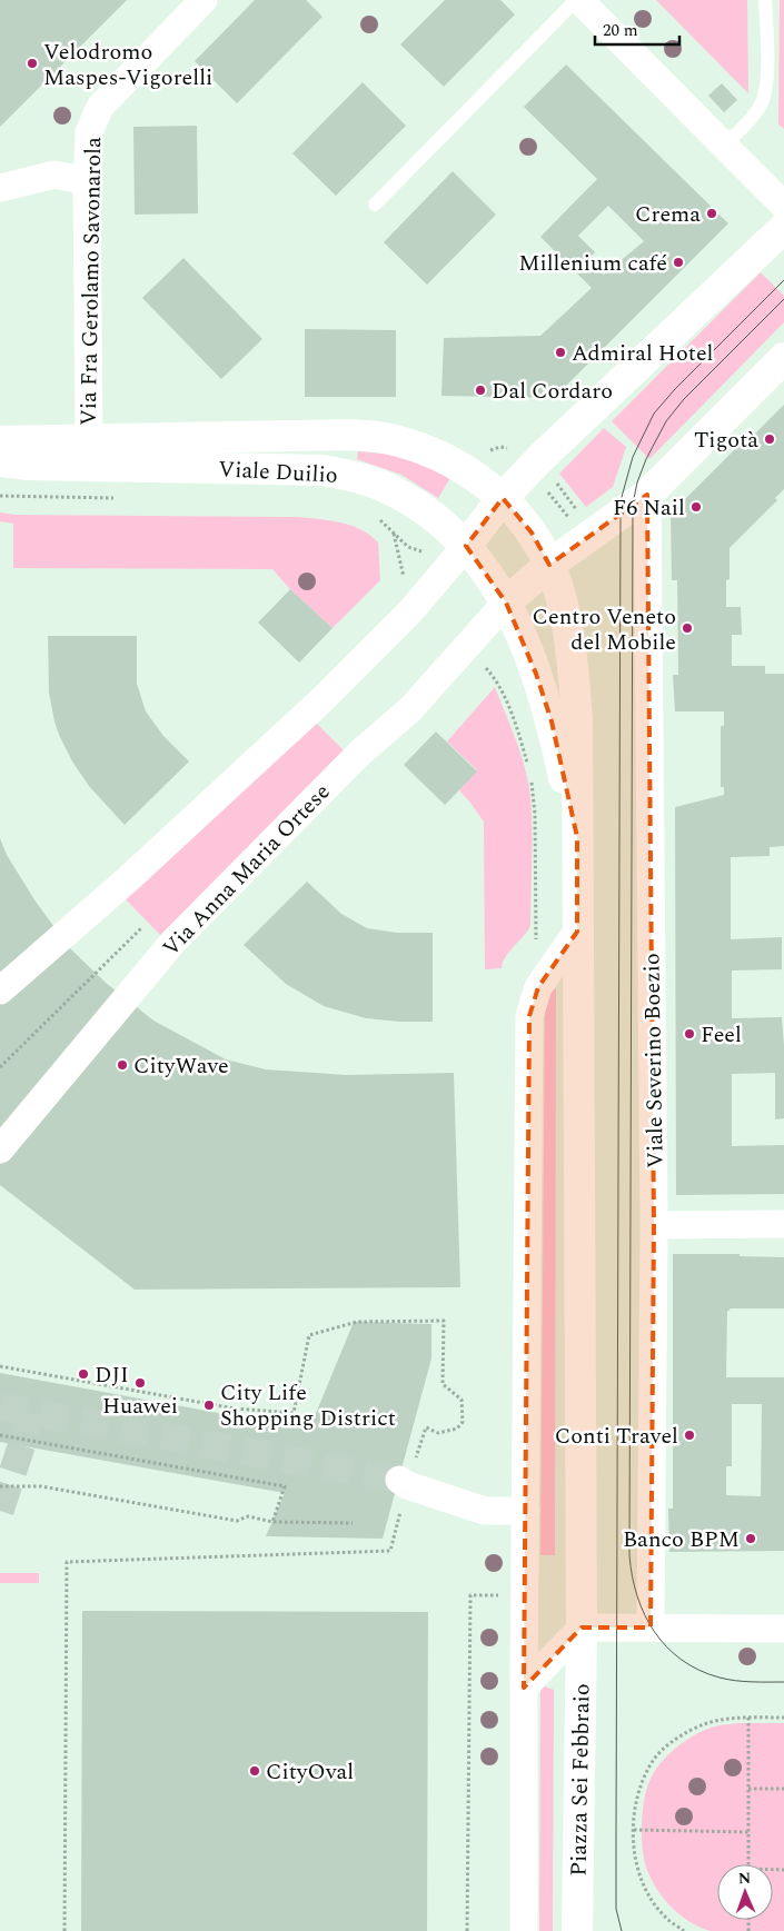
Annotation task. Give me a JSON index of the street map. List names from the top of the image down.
{
  "streets": {
    "street": [
      "Via Fra Gerolamo Savonarola",
      "Viale Duilio",
      "Via Anna Maria Ortese",
      "Viale Severino Boezio",
      "Piazza Sei Febbraio"
    ]
  },
  "crossings": [
    ["Via Fra Gerolamo Savonarola", "Viale Duilio"],
    ["Viale Duilio", "Via Anna Maria Ortese"]
  ],
  "places": [
    "Velodromo Maspes-Vigorelli",
    "Crema",
    "Millenium café",
    "Admiral Hotel",
    "Dal Cordaro",
    "Tigotà",
    "F6 Nail",
    "Centro Veneto del Mobile",
    "Feel",
    "CityWave",
    "DJI",
    "Huawei",
    "City Life Shopping District",
    "Conti Travel",
    "Banco BPM",
    "CityOval"
  ],
  "scale_bar": "20 m",
  "north": "top"
}
